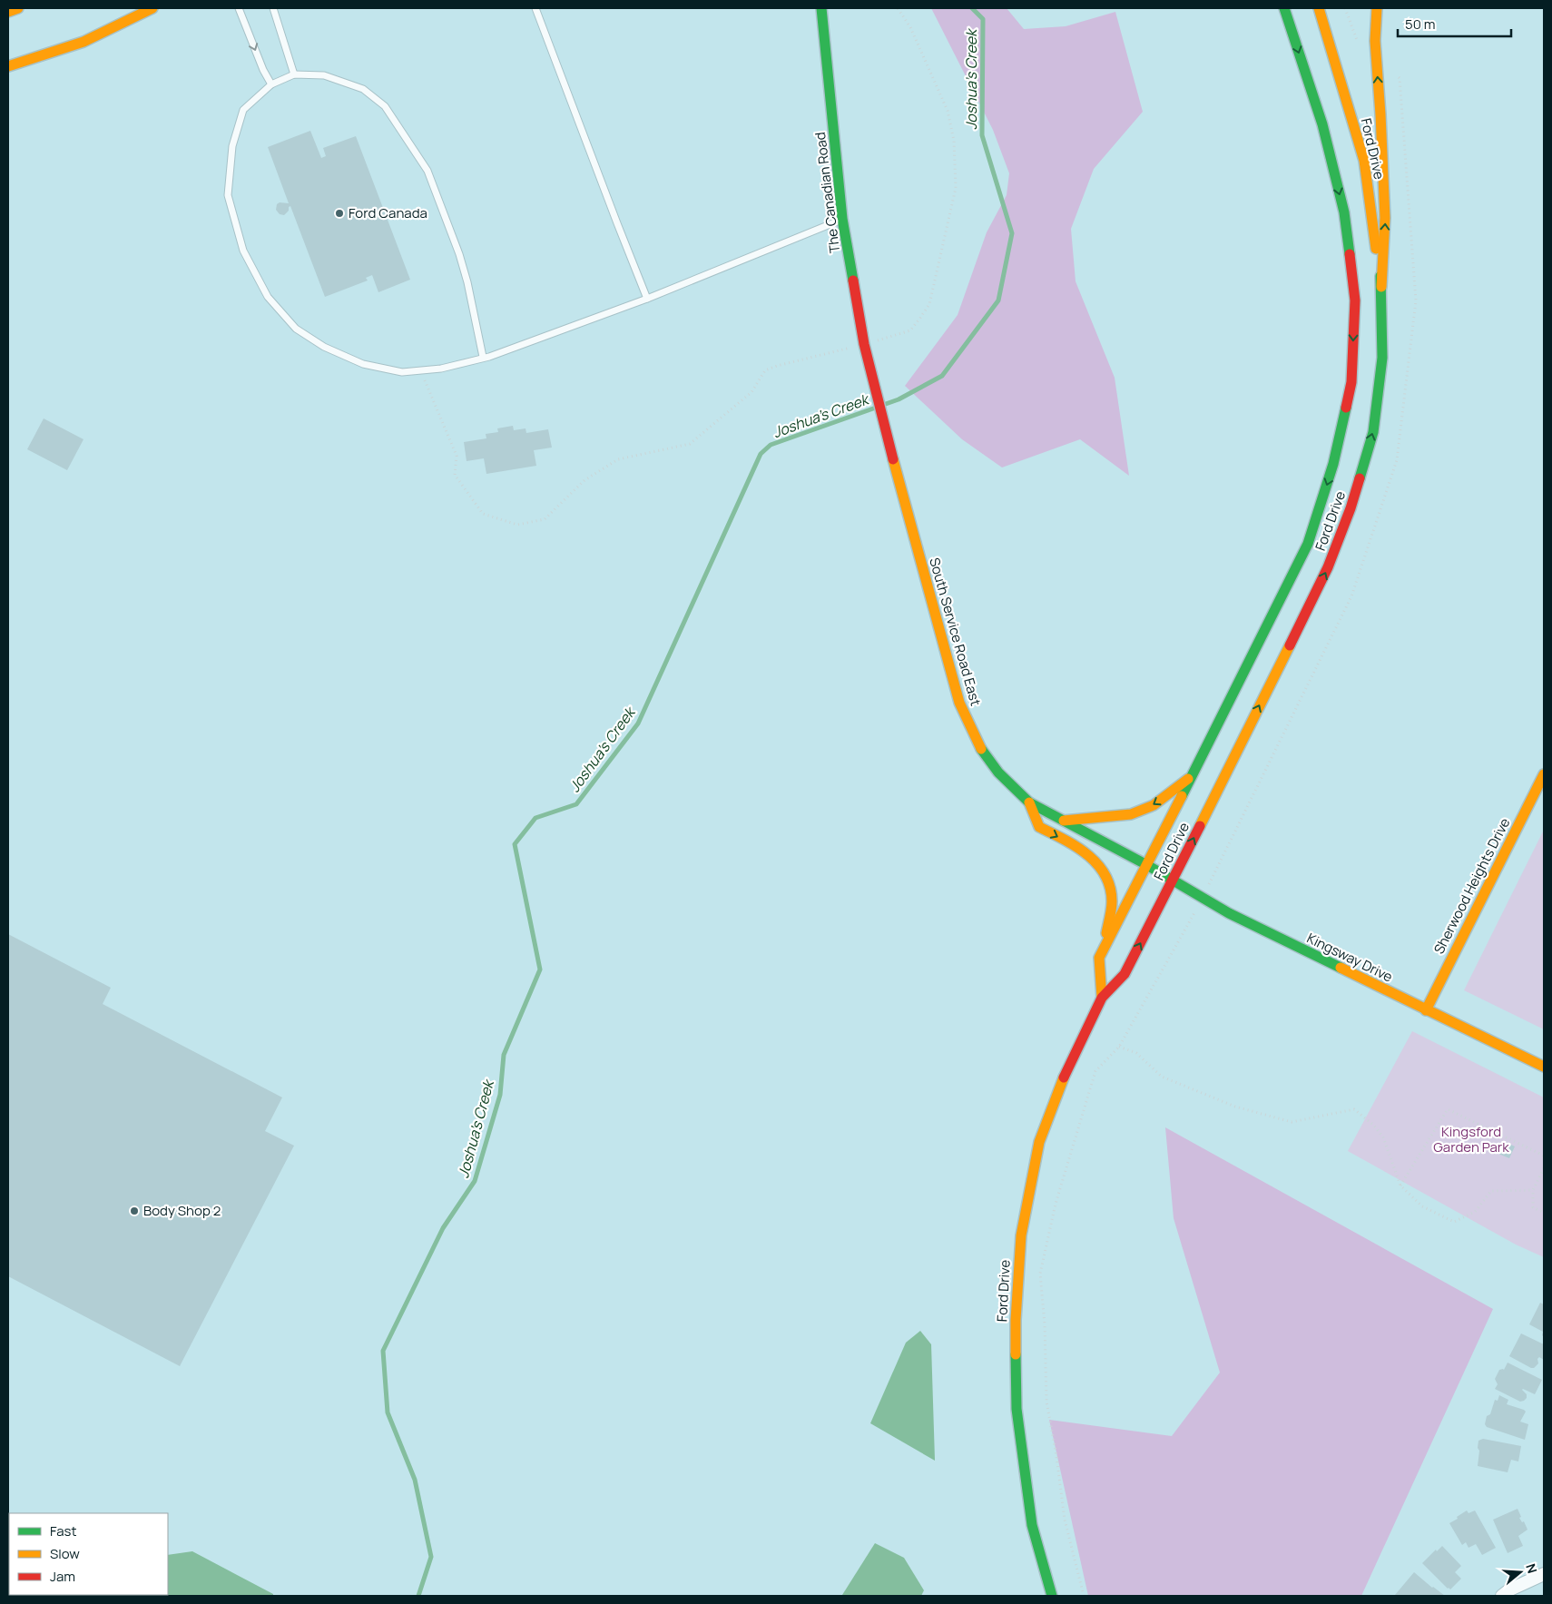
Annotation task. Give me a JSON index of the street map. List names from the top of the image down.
{
  "streets": {
    "main road": [
      "Ford Drive",
      "The Canadian Road",
      "South Service Road East",
      "Sherwood Heights Drive",
      "Kingsway Drive"
    ]
  },
  "crossings": [
    ["Ford Drive", "South Service Road East"],
    ["Ford Drive", "Kingsway Drive"],
    ["The Canadian Road", "South Service Road East"],
    ["South Service Road East", "Kingsway Drive"],
    ["Sherwood Heights Drive", "Kingsway Drive"]
  ],
  "water": ["Joshua's Creek"],
  "parks": ["Kingsford Garden Park"],
  "places": ["Ford Canada", "Body Shop 2"],
  "legend": ["Fast", "Slow", "Jam"],
  "scale_bar": "50 m",
  "north": "right"
}
